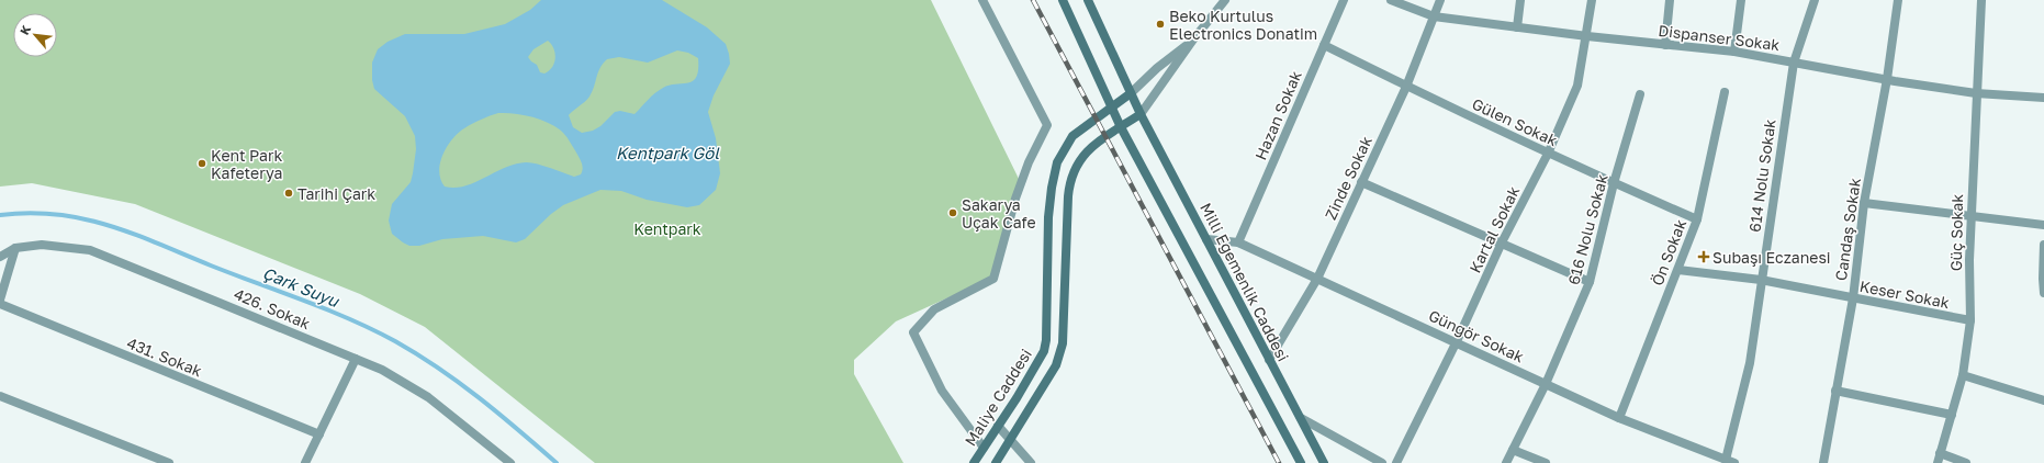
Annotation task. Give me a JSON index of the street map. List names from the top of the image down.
{
  "streets": {
    "main road": ["Milli Egemenlik Caddesi", "Maliye Caddesi"],
    "street": [
      "Dispanser Sokak",
      "Hazan Sokak",
      "Gülen Sokak",
      "614 Nolu Sokak",
      "Zinde Sokak",
      "Kartal Sokak",
      "616 Nolu Sokak",
      "Candaş Sokak",
      "Güç Sokak",
      "Ön Sokak",
      "Keser Sokak",
      "426. Sokak",
      "Güngör Sokak",
      "431. Sokak"
    ]
  },
  "crossings": [
    ["Dispanser Sokak", "614 Nolu Sokak"],
    ["Dispanser Sokak", "Zinde Sokak"],
    ["Dispanser Sokak", "Kartal Sokak"],
    ["Dispanser Sokak", "Candaş Sokak"],
    ["Dispanser Sokak", "Güç Sokak"],
    ["Hazan Sokak", "Gülen Sokak"],
    ["Hazan Sokak", "Güngör Sokak"],
    ["Gülen Sokak", "Zinde Sokak"],
    ["Gülen Sokak", "Kartal Sokak"],
    ["Gülen Sokak", "616 Nolu Sokak"],
    ["Gülen Sokak", "Ön Sokak"],
    ["614 Nolu Sokak", "Keser Sokak"],
    ["614 Nolu Sokak", "Güngör Sokak"],
    ["Zinde Sokak", "Milli Egemenlik Caddesi"],
    ["Zinde Sokak", "Güngör Sokak"],
    ["Kartal Sokak", "Güngör Sokak"],
    ["616 Nolu Sokak", "Güngör Sokak"],
    ["Candaş Sokak", "Keser Sokak"],
    ["Güç Sokak", "Keser Sokak"],
    ["Ön Sokak", "Keser Sokak"],
    ["Ön Sokak", "Güngör Sokak"],
    ["Milli Egemenlik Caddesi", "Güngör Sokak"],
    ["Milli Egemenlik Caddesi", "Maliye Caddesi"]
  ],
  "water": ["Kentpark Göl", "Çark Suyu"],
  "parks": ["Kentpark"],
  "places": {
    "other": [
      "Beko Kurtulus Electronics Donatim",
      "Kent Park Kafeterya",
      "Tarihi Çark",
      "Sakarya Uçak Cafe"
    ],
    "health": ["Subaşı Eczanesi"]
  },
  "north": "top left"
}
